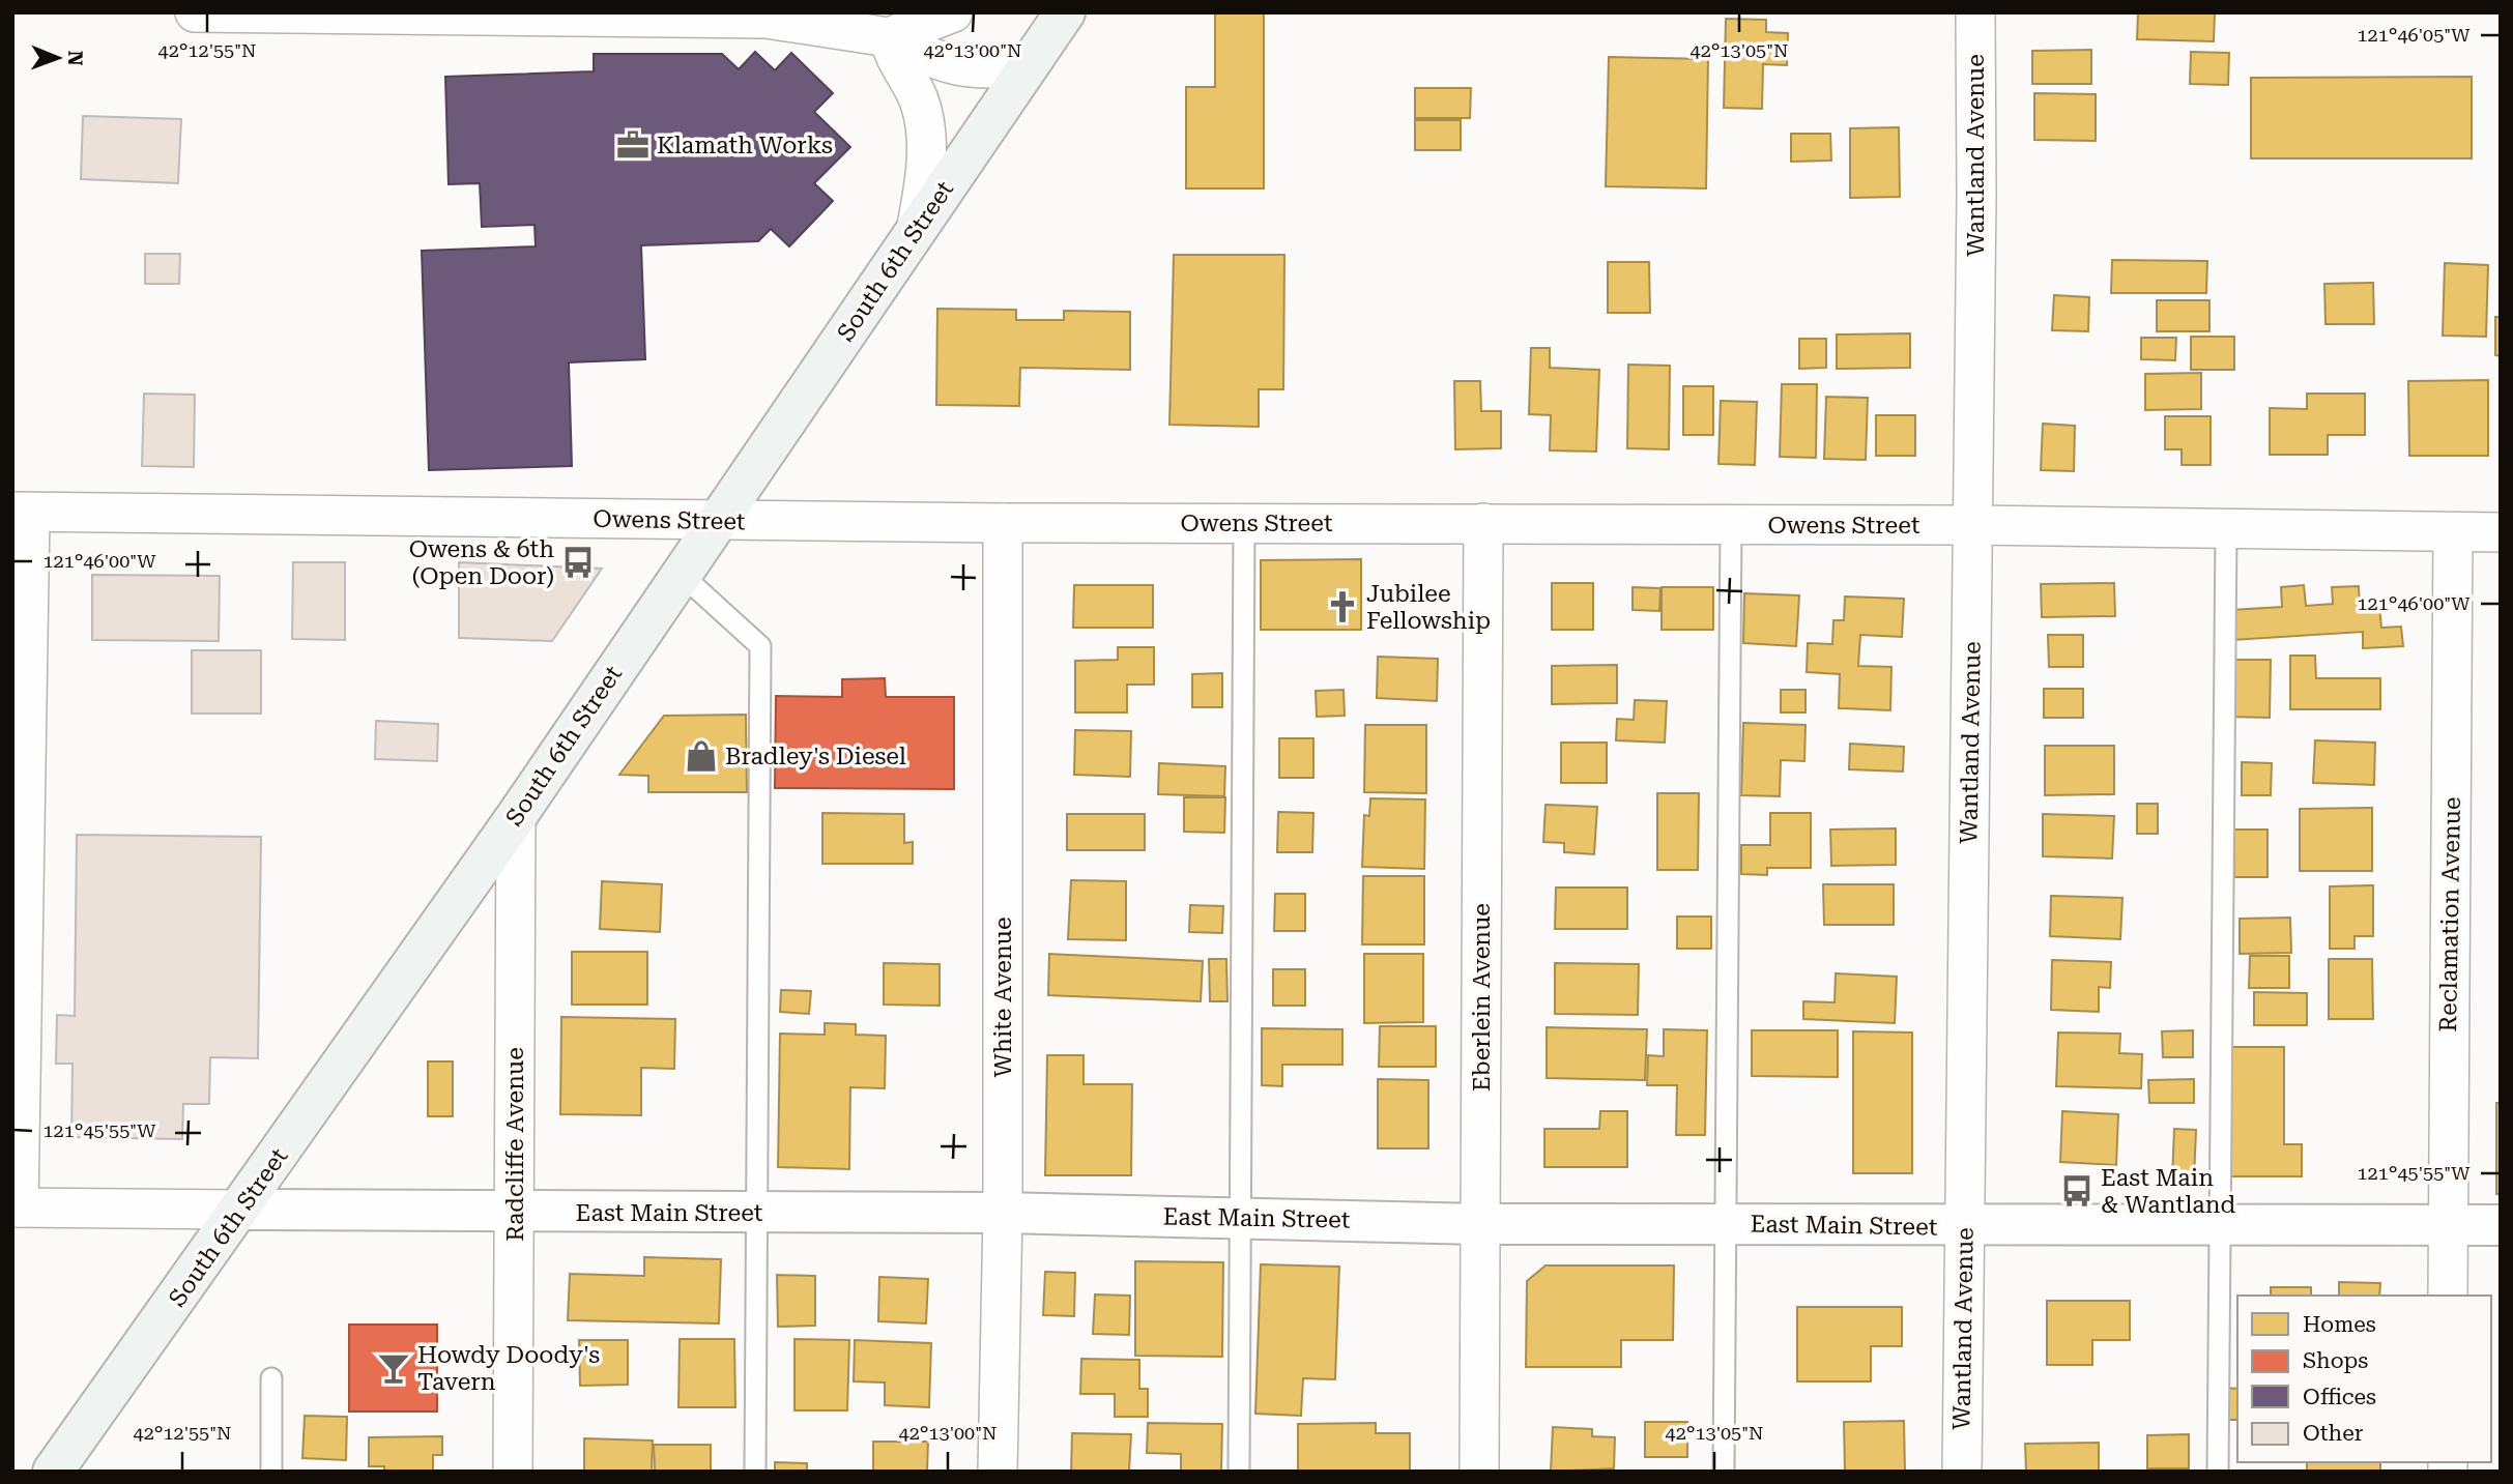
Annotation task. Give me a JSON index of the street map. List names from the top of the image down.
{
  "streets": {
    "main road": ["South 6th Street"],
    "street": [
      "Wantland Avenue",
      "Owens Street",
      "Reclamation Avenue",
      "White Avenue",
      "Eberlein Avenue",
      "Radcliffe Avenue",
      "East Main Street"
    ]
  },
  "crossings": [
    ["Wantland Avenue", "Owens Street"],
    ["Wantland Avenue", "East Main Street"],
    ["South 6th Street", "Owens Street"],
    ["South 6th Street", "Radcliffe Avenue"],
    ["South 6th Street", "East Main Street"],
    ["Owens Street", "Reclamation Avenue"],
    ["Owens Street", "White Avenue"],
    ["Owens Street", "Eberlein Avenue"],
    ["Reclamation Avenue", "East Main Street"],
    ["White Avenue", "East Main Street"],
    ["Eberlein Avenue", "East Main Street"],
    ["Radcliffe Avenue", "East Main Street"]
  ],
  "places": {
    "office": ["Klamath Works"],
    "bus stop": ["Owens & 6th (Open Door)", "East Main & Wantland"],
    "church": ["Jubilee Fellowship"],
    "shop": ["Bradley's Diesel"],
    "bar": ["Howdy Doody's Tavern"]
  },
  "legend": [
    "Homes",
    "Shops",
    "Offices",
    "Other"
  ],
  "north": "right",
  "coordinates": [
    "121°46'05\"W",
    "42°12'55\"N",
    "42°13'00\"N",
    "42°13'05\"N",
    "121°46'00\"W",
    "121°45'55\"W"
  ]
}
